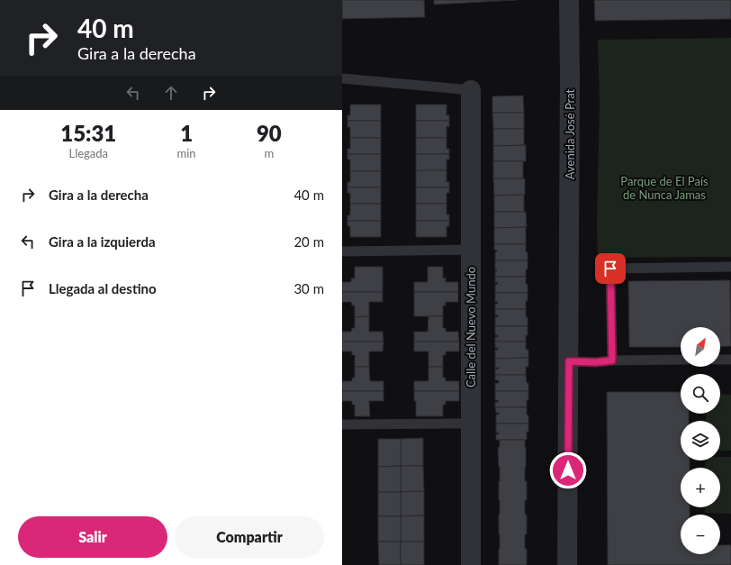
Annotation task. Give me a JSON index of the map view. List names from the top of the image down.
{
  "streets": {
    "street": ["Avenida José Prat", "Calle del Nuevo Mundo"]
  },
  "parks": ["Parque de El País de Nunca Jamas"],
  "north": "top right",
  "page": {
    "turn": ["40 m", "Gira a la derecha"],
    "eta": [
      "15:31",
      "Llegada",
      "1",
      "min",
      "90",
      "m"
    ],
    "list": [
      {
        "name": "Gira a la derecha",
        "value": "40 m"
      },
      {
        "name": "Gira a la izquierda",
        "value": "20 m"
      },
      {
        "name": "Llegada al destino",
        "value": "30 m"
      }
    ],
    "map_buttons": ["+", "−"],
    "buttons": ["Salir", "Compartir"]
  }
}
